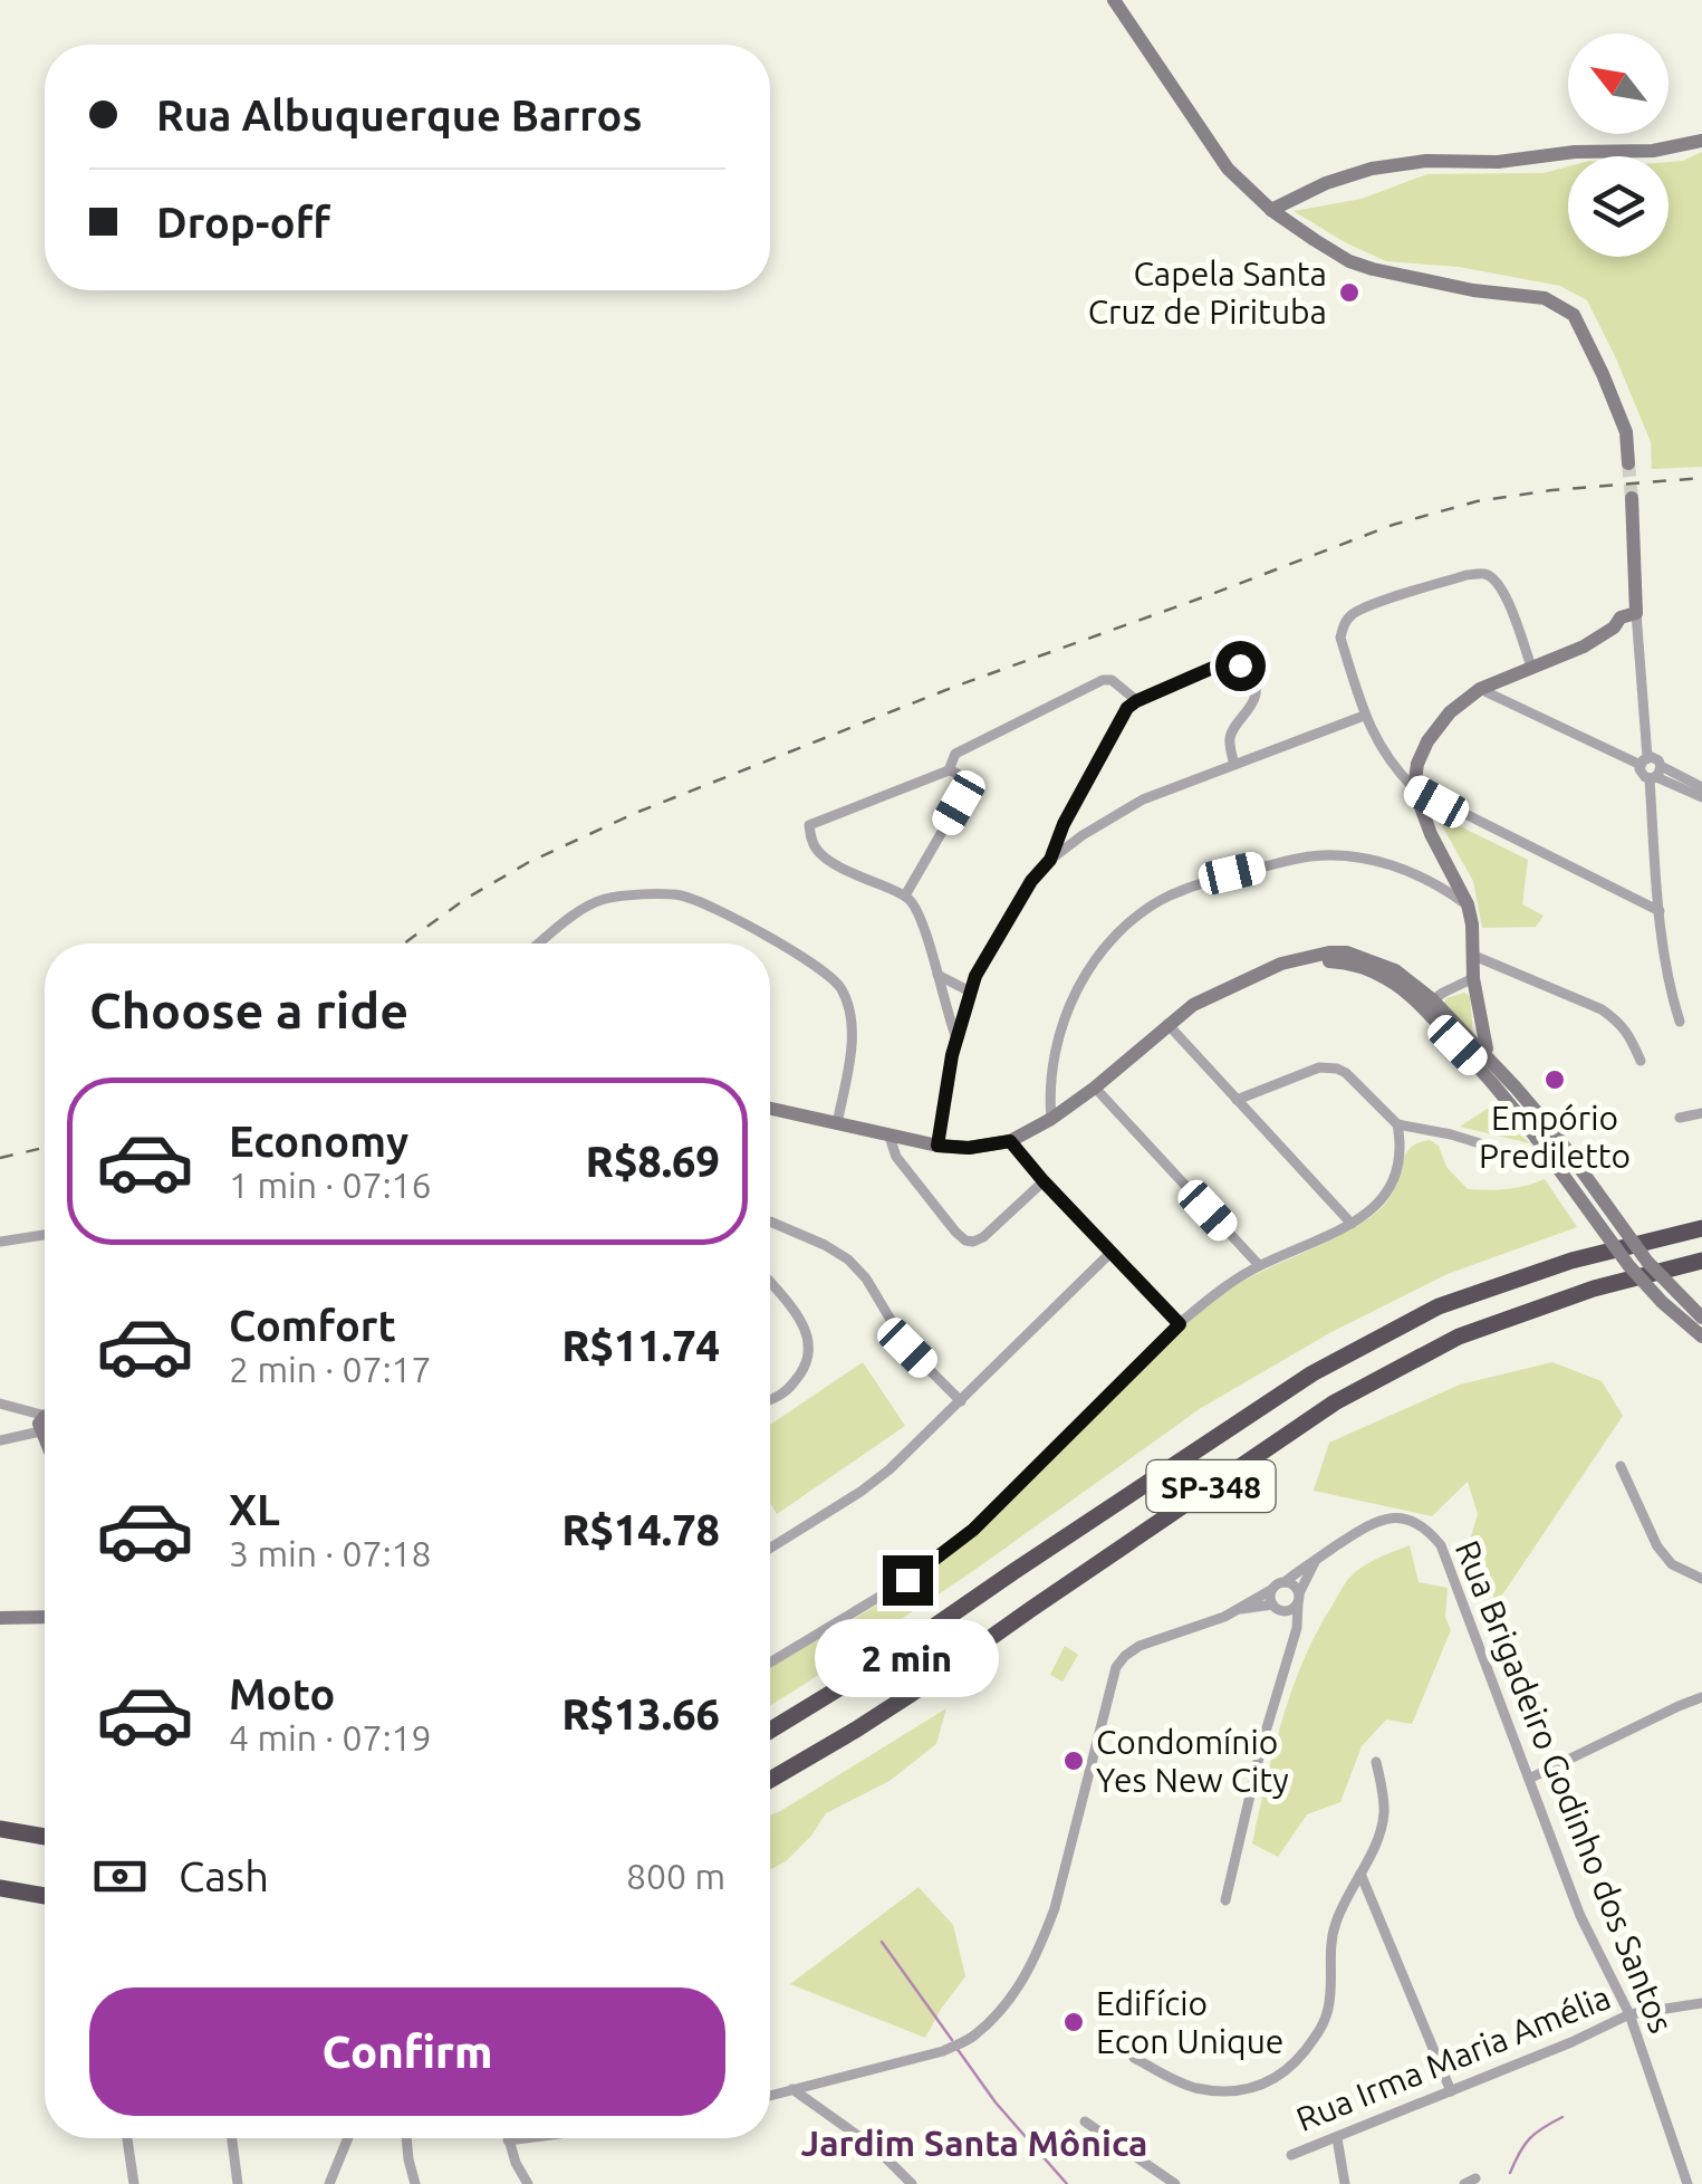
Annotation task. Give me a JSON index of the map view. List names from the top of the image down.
{
  "streets": {
    "highway": ["SP-348"],
    "street": ["Rua Brigadeiro Godinho dos Santos", "Rua Irma Maria Amélia"]
  },
  "crossings": [
    ["Rua Brigadeiro Godinho dos Santos", "Rua Irma Maria Amélia"]
  ],
  "districts": ["Jardim Santa Mônica"],
  "places": [
    "Capela Santa Cruz de Pirituba",
    "Empório Prediletto",
    "Condomínio Yes New City",
    "Edifício Econ Unique"
  ],
  "north": "top left",
  "page": {
    "banner": ["Rua Albuquerque Barros", "Drop-off"],
    "heading": "Choose a ride",
    "list": [
      {
        "name": "Economy",
        "note": "1 min · 07:16",
        "value": "R$8.69"
      },
      {
        "name": "Comfort",
        "note": "2 min · 07:17",
        "value": "R$11.74"
      },
      {
        "name": "XL",
        "note": "3 min · 07:18",
        "value": "R$14.78"
      },
      {
        "name": "Moto",
        "note": "4 min · 07:19",
        "value": "R$13.66"
      }
    ],
    "bubble": "2 min",
    "pay": ["Cash", "800 m"],
    "buttons": "Confirm"
  }
}
